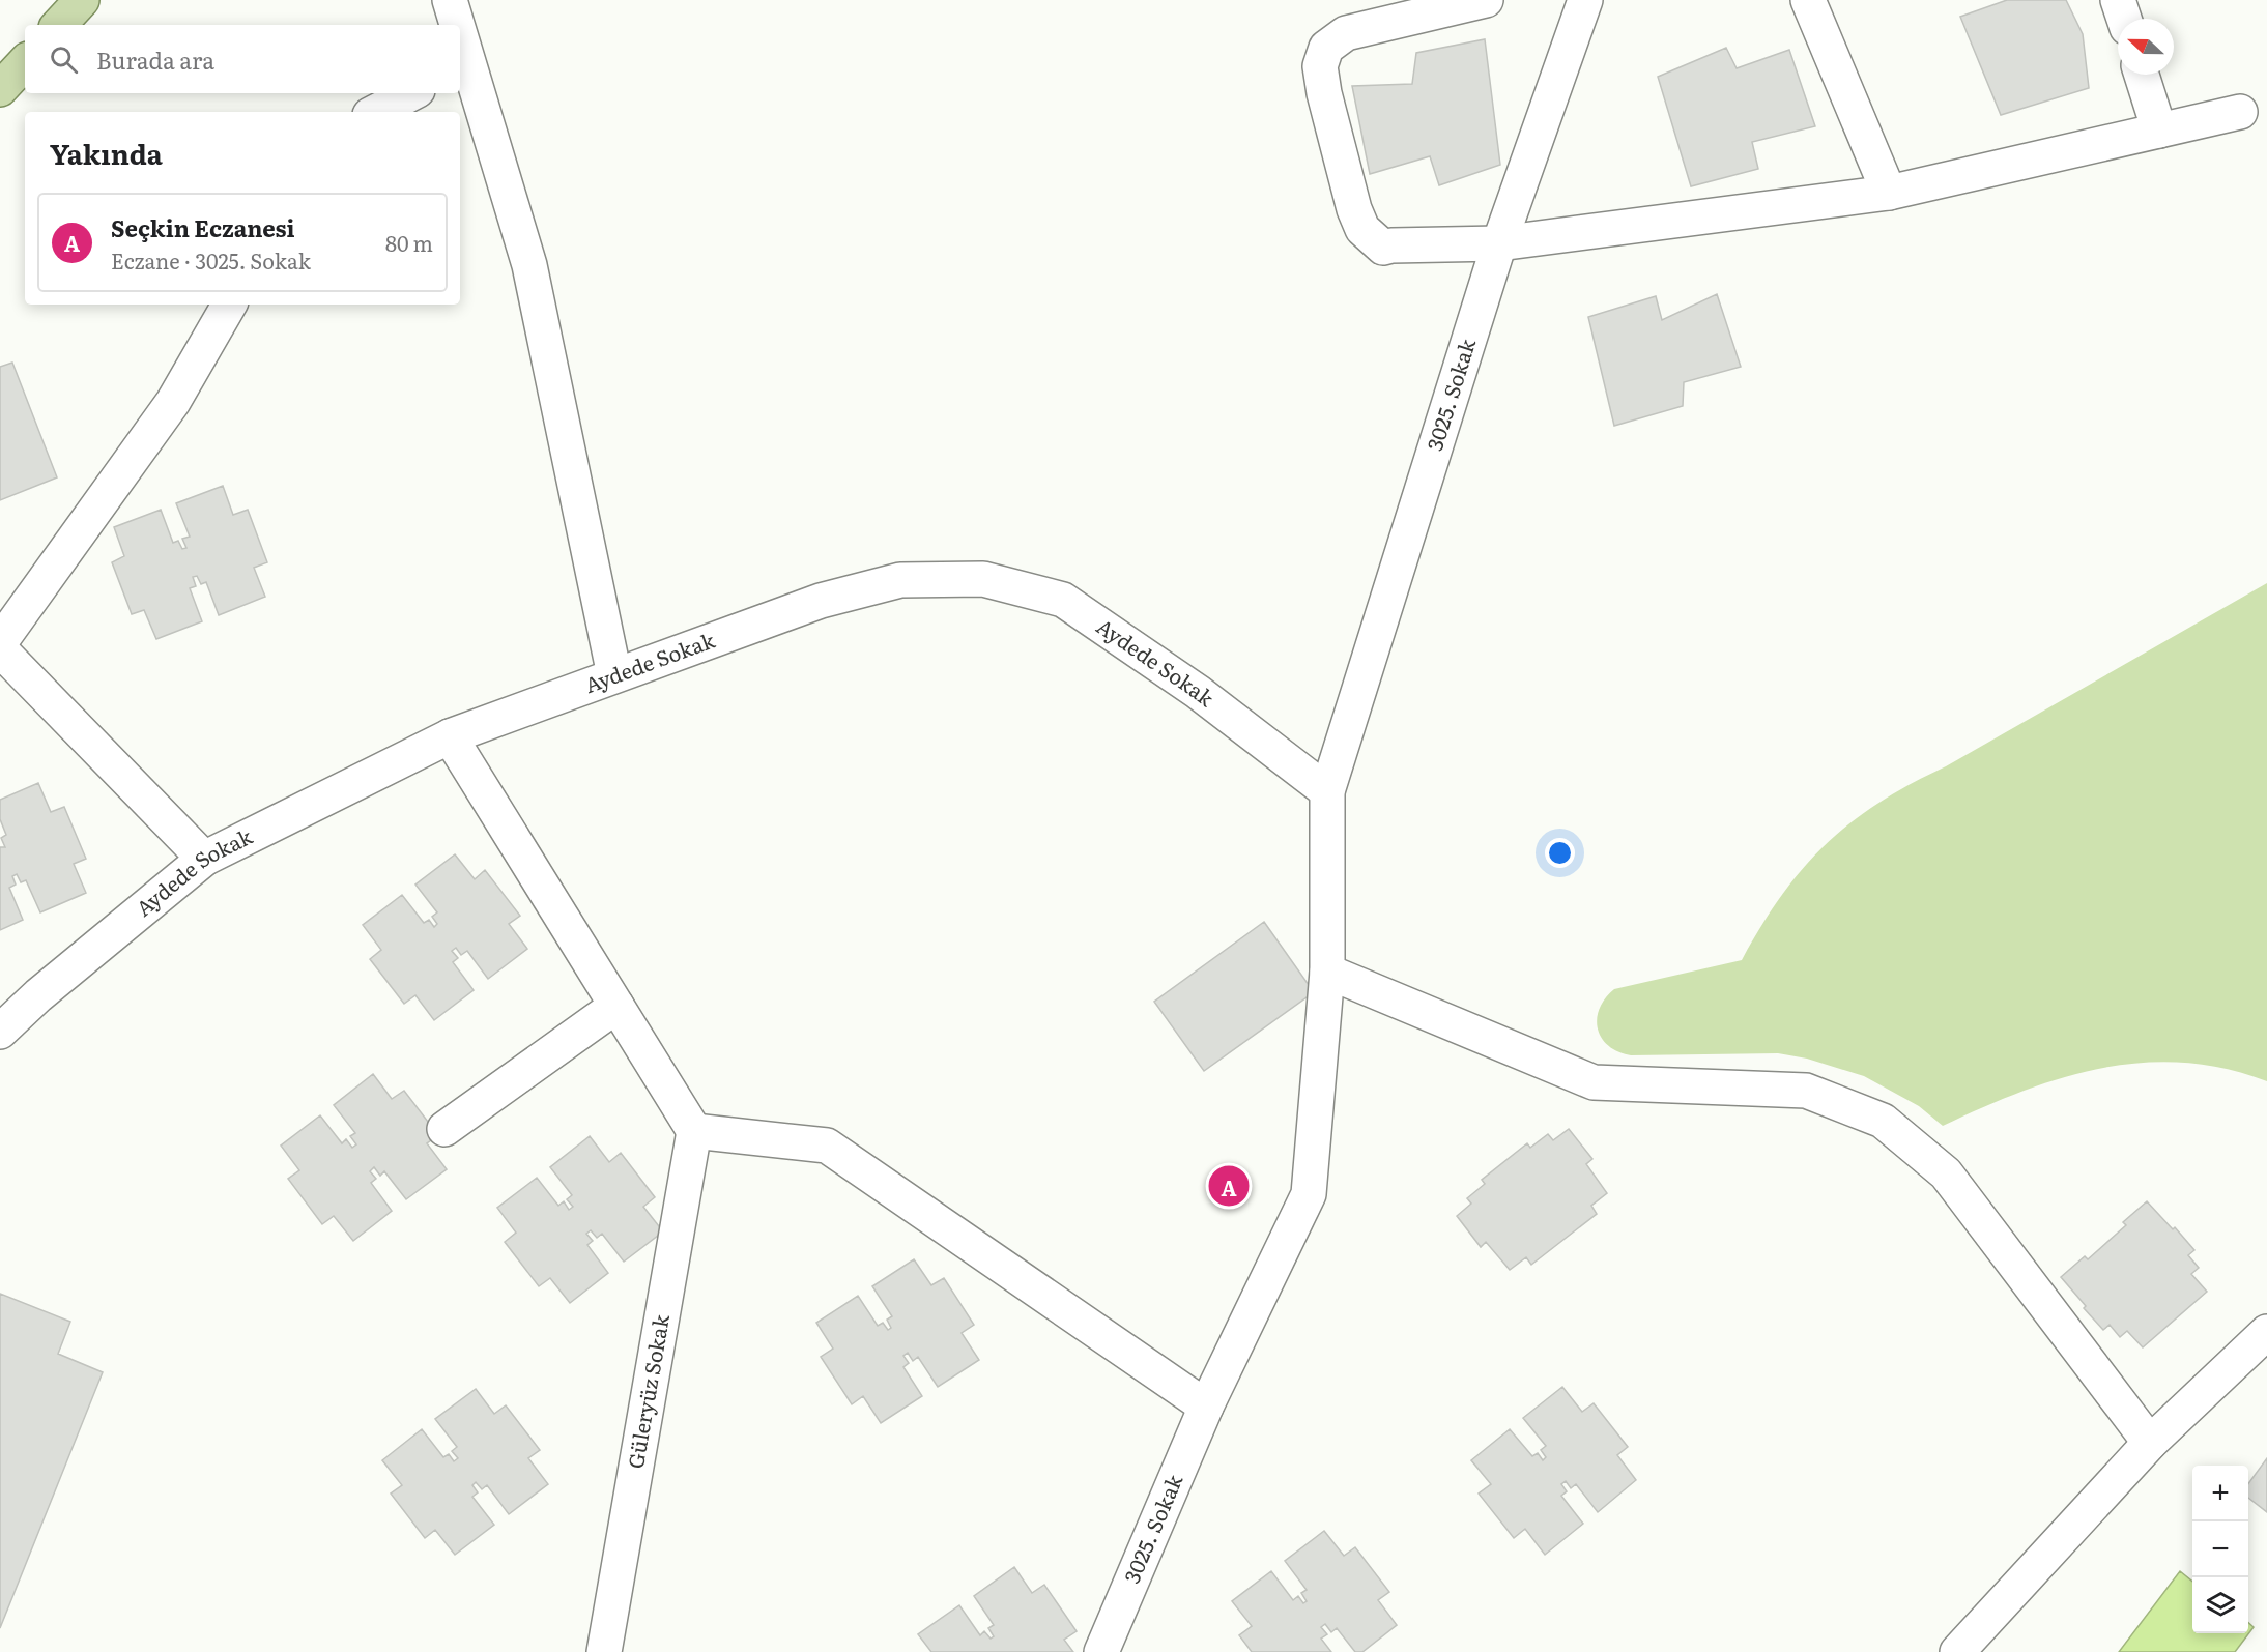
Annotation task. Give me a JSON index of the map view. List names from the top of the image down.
{
  "streets": {
    "street": ["3025. Sokak", "Aydede Sokak", "Güleryüz Sokak"]
  },
  "crossings": [
    ["3025. Sokak", "Aydede Sokak"]
  ],
  "north": "left",
  "page": {
    "search": "Burada ara",
    "heading": "Yakında",
    "list": [
      {
        "mark": "A",
        "name": "Seçkin Eczanesi",
        "note": "Eczane · 3025. Sokak",
        "value": "80 m"
      }
    ],
    "pins": "A",
    "map_buttons": ["+", "−"]
  }
}
